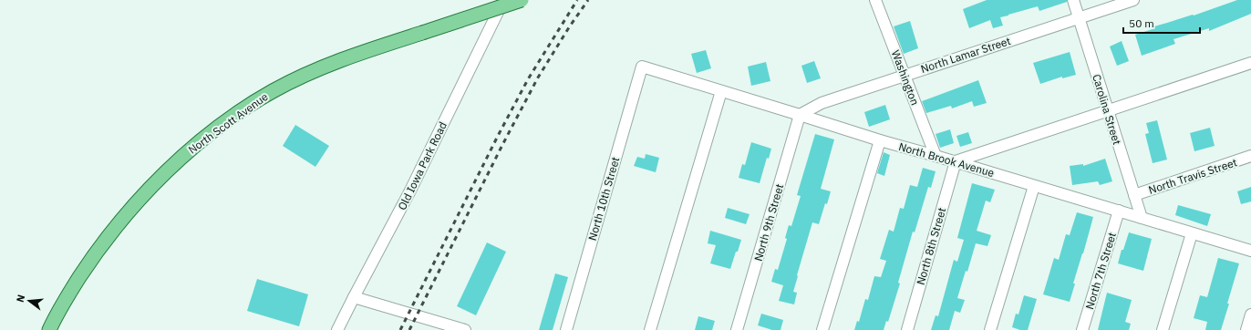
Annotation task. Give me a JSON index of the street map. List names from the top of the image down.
{
  "streets": {
    "main road": ["North Scott Avenue"],
    "street": [
      "North Lamar Street",
      "Washington",
      "Carolina Street",
      "North Brook Avenue",
      "Old Iowa Park Road",
      "North Travis Street",
      "North 10th Street",
      "North 9th Street",
      "North 8th Street",
      "North 7th Street"
    ]
  },
  "crossings": [
    ["North Lamar Street", "Washington"],
    ["North Lamar Street", "Carolina Street"],
    ["North Lamar Street", "North Brook Avenue"],
    ["North Lamar Street", "North 9th Street"],
    ["Washington", "North Brook Avenue"],
    ["Carolina Street", "North Brook Avenue"],
    ["Carolina Street", "North Travis Street"],
    ["North Brook Avenue", "North 10th Street"],
    ["North Brook Avenue", "North 9th Street"],
    ["North Brook Avenue", "North 8th Street"],
    ["North Brook Avenue", "North 7th Street"]
  ],
  "scale_bar": "50 m",
  "north": "left"
}
